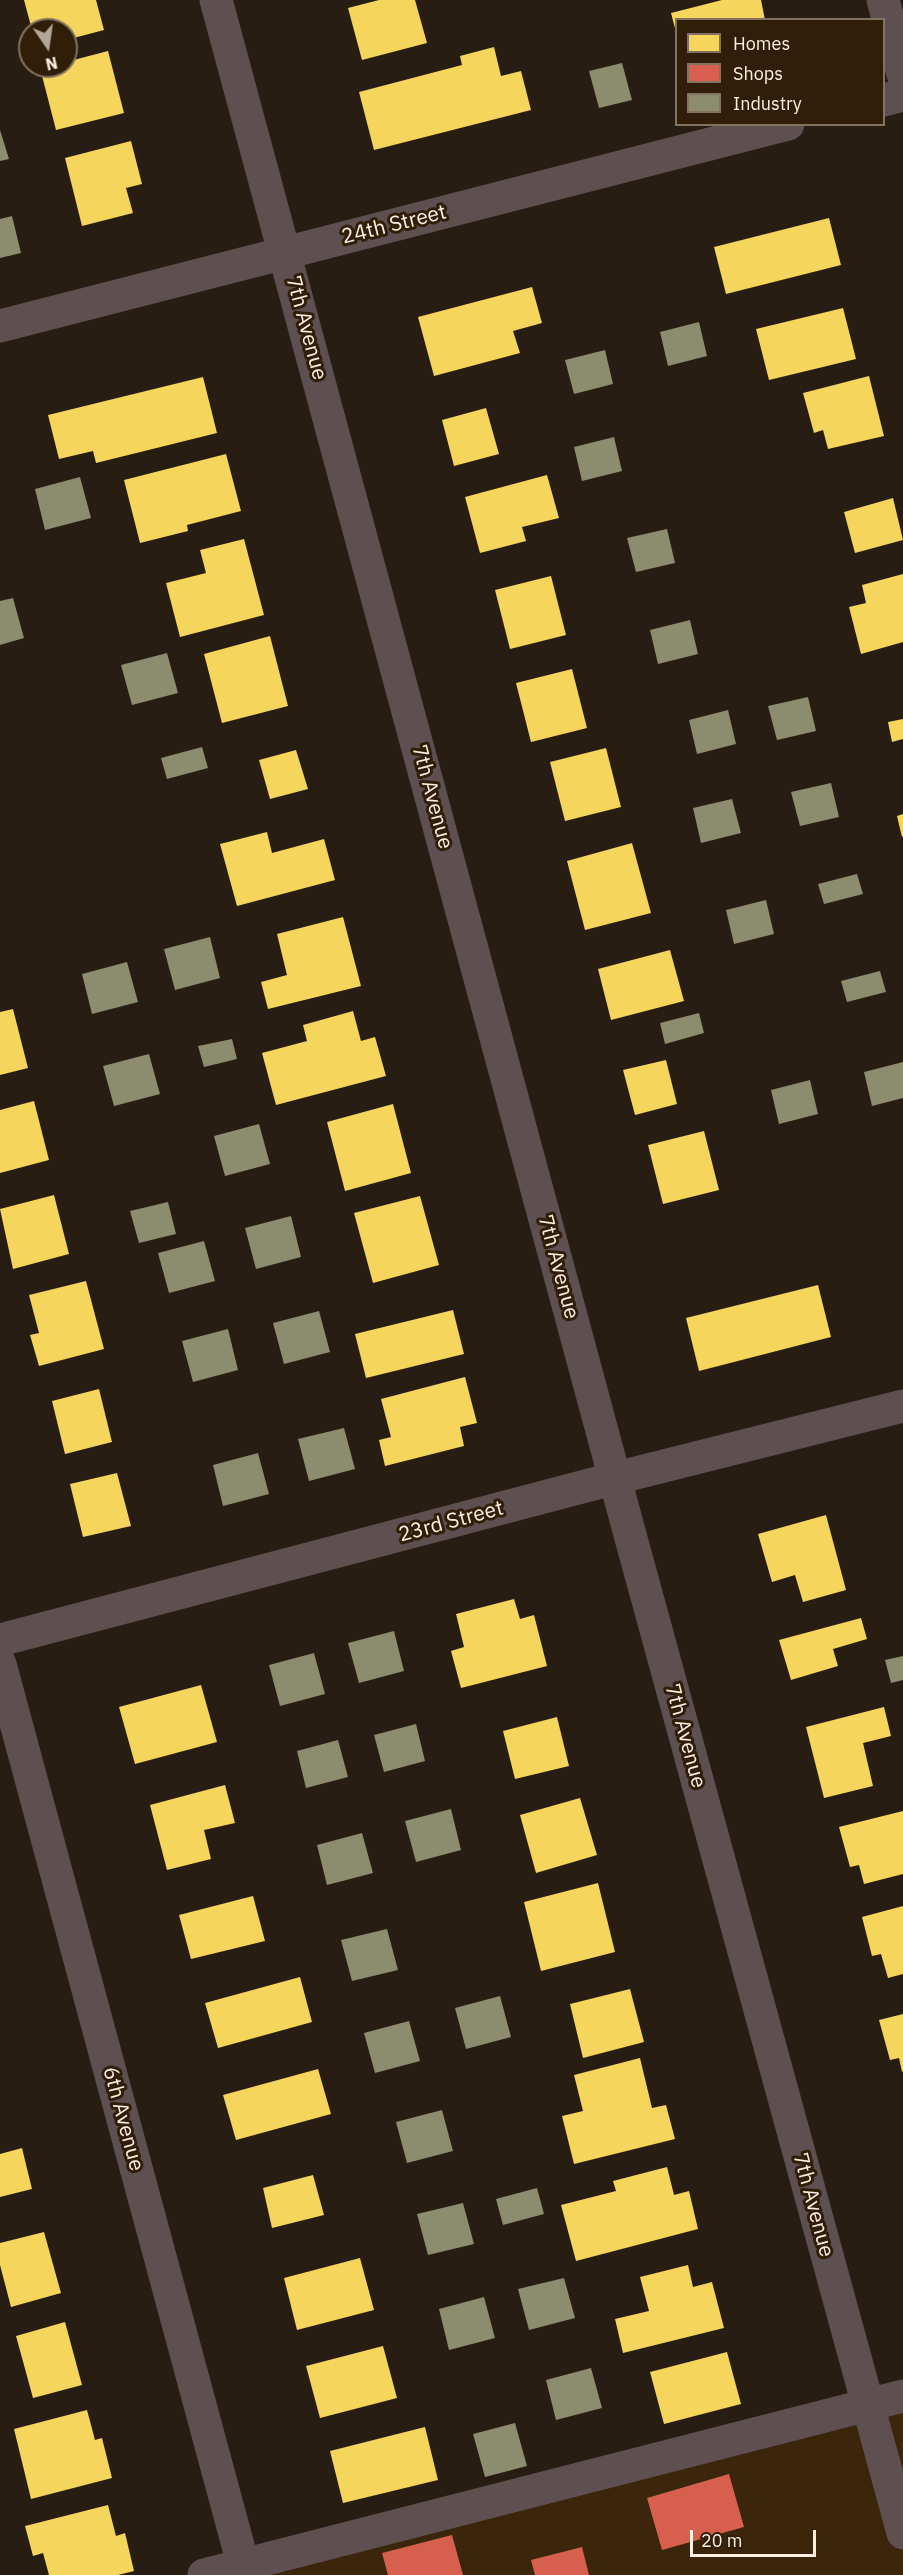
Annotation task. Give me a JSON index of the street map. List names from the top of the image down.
{
  "streets": {
    "street": [
      "24th Street",
      "7th Avenue",
      "23rd Street",
      "6th Avenue"
    ]
  },
  "crossings": [
    ["24th Street", "7th Avenue"],
    ["7th Avenue", "23rd Street"]
  ],
  "legend": ["Homes", "Shops", "Industry"],
  "scale_bar": "20 m",
  "north": "bottom"
}
